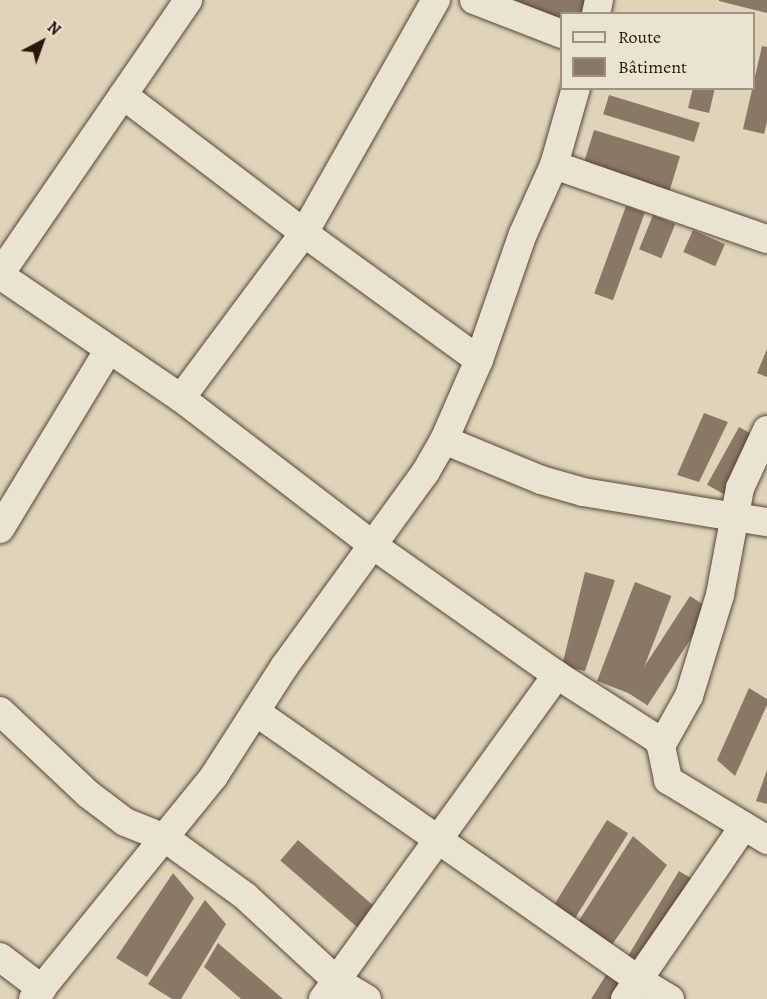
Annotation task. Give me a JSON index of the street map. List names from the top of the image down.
{
  "legend": ["Route", "Bâtiment"],
  "north": "top right"
}
